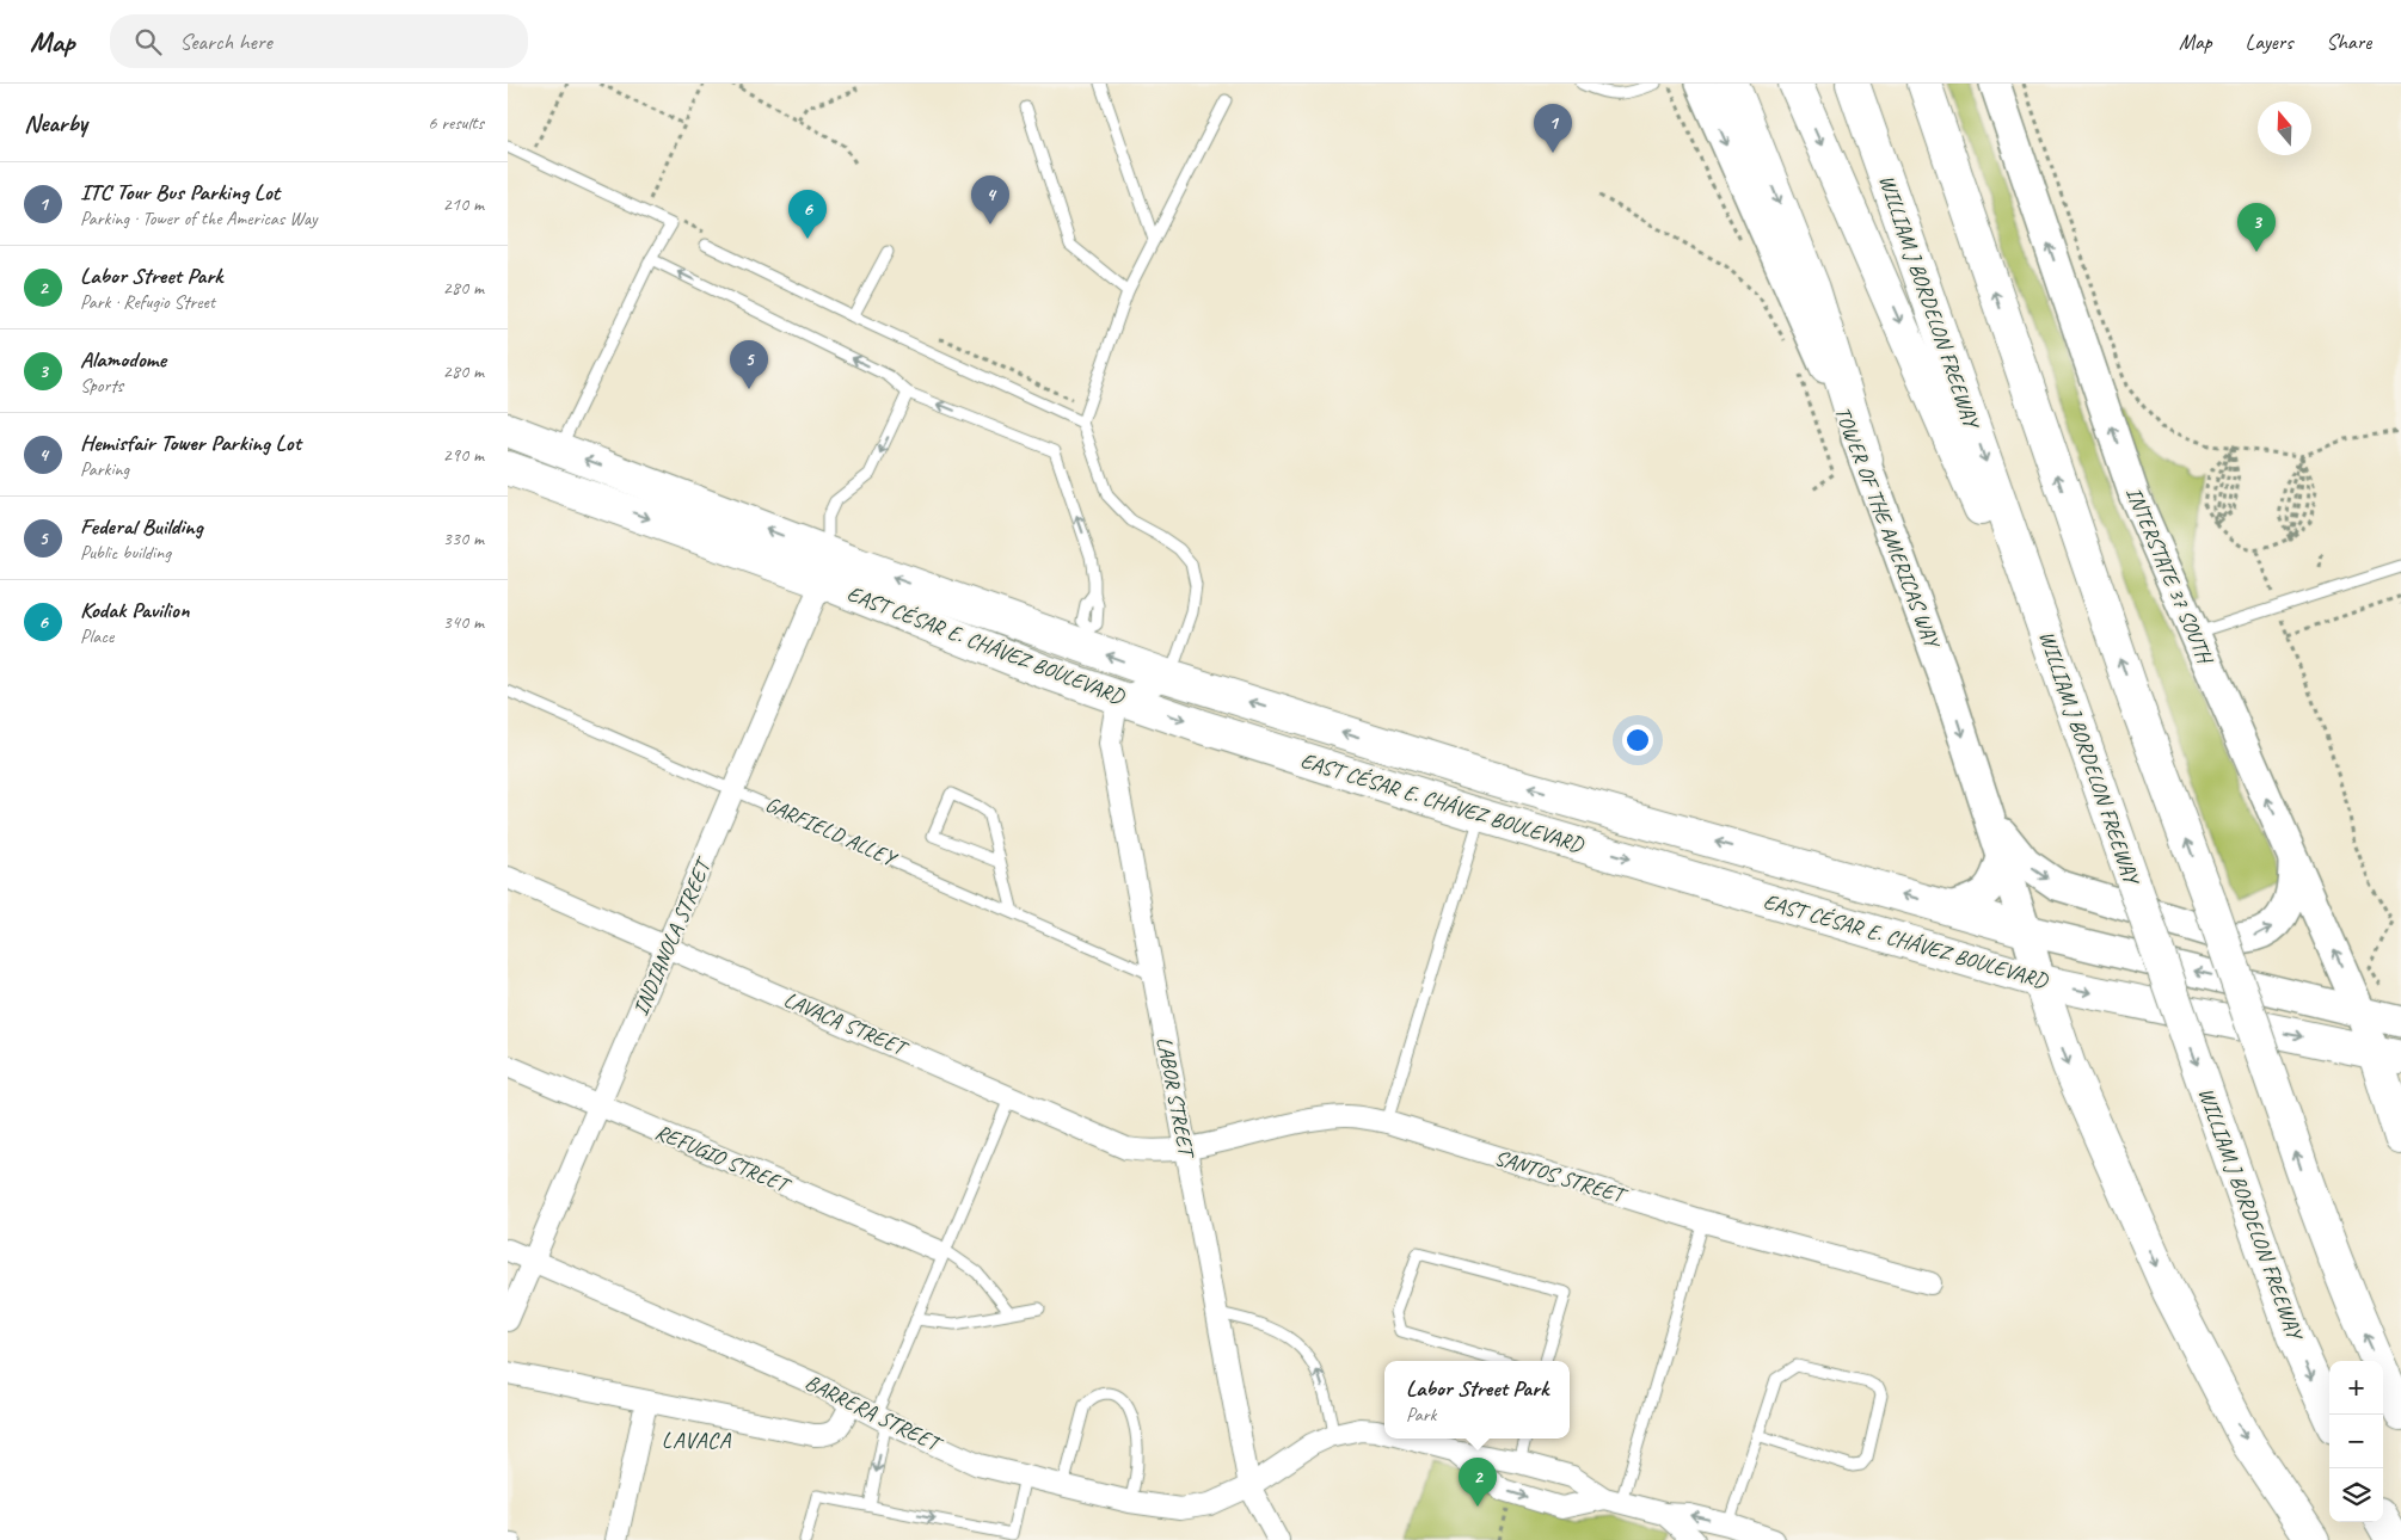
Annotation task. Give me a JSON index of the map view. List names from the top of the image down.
{
  "streets": {
    "main road": [
      "WILLIAM J BORDELON FREEWAY",
      "TOWER OF THE AMERICAS WAY",
      "INTERSTATE 37 SOUTH",
      "EAST CÉSAR E. CHÁVEZ BOULEVARD"
    ],
    "street": [
      "INDIANOLA STREET",
      "LAVACA STREET",
      "LABOR STREET",
      "REFUGIO STREET",
      "SANTOS STREET",
      "BARRERA STREET"
    ],
    "lane": ["GARFIELD ALLEY"]
  },
  "crossings": [
    ["TOWER OF THE AMERICAS WAY", "EAST CÉSAR E. CHÁVEZ BOULEVARD"],
    ["INTERSTATE 37 SOUTH", "EAST CÉSAR E. CHÁVEZ BOULEVARD"],
    ["EAST CÉSAR E. CHÁVEZ BOULEVARD", "INDIANOLA STREET"],
    ["EAST CÉSAR E. CHÁVEZ BOULEVARD", "LABOR STREET"],
    ["GARFIELD ALLEY", "INDIANOLA STREET"],
    ["GARFIELD ALLEY", "LABOR STREET"],
    ["INDIANOLA STREET", "LAVACA STREET"],
    ["INDIANOLA STREET", "REFUGIO STREET"],
    ["INDIANOLA STREET", "BARRERA STREET"],
    ["LAVACA STREET", "LABOR STREET"],
    ["LAVACA STREET", "SANTOS STREET"],
    ["LABOR STREET", "SANTOS STREET"],
    ["LABOR STREET", "BARRERA STREET"]
  ],
  "districts": ["LAVACA"],
  "north": "top",
  "page": {
    "header": "Map",
    "search": "Search here",
    "nav": ["Map", "Layers", "Share"],
    "heading": ["Nearby", "6 results"],
    "pins": [
      "1",
      "4",
      "6",
      "3",
      "5",
      "2"
    ],
    "list": [
      {
        "mark": "1",
        "name": "ITC Tour Bus Parking Lot",
        "note": "Parking · Tower of the Americas Way",
        "value": "210 m"
      },
      {
        "mark": "2",
        "name": "Labor Street Park",
        "note": "Park · Refugio Street",
        "value": "280 m"
      },
      {
        "mark": "3",
        "name": "Alamodome",
        "note": "Sports",
        "value": "280 m"
      },
      {
        "mark": "4",
        "name": "Hemisfair Tower Parking Lot",
        "note": "Parking",
        "value": "290 m"
      },
      {
        "mark": "5",
        "name": "Federal Building",
        "note": "Public building",
        "value": "330 m"
      },
      {
        "mark": "6",
        "name": "Kodak Pavilion",
        "note": "Place",
        "value": "340 m"
      }
    ],
    "map_buttons": ["+", "−"],
    "popup": ["Labor Street Park", "Park"]
  }
}
